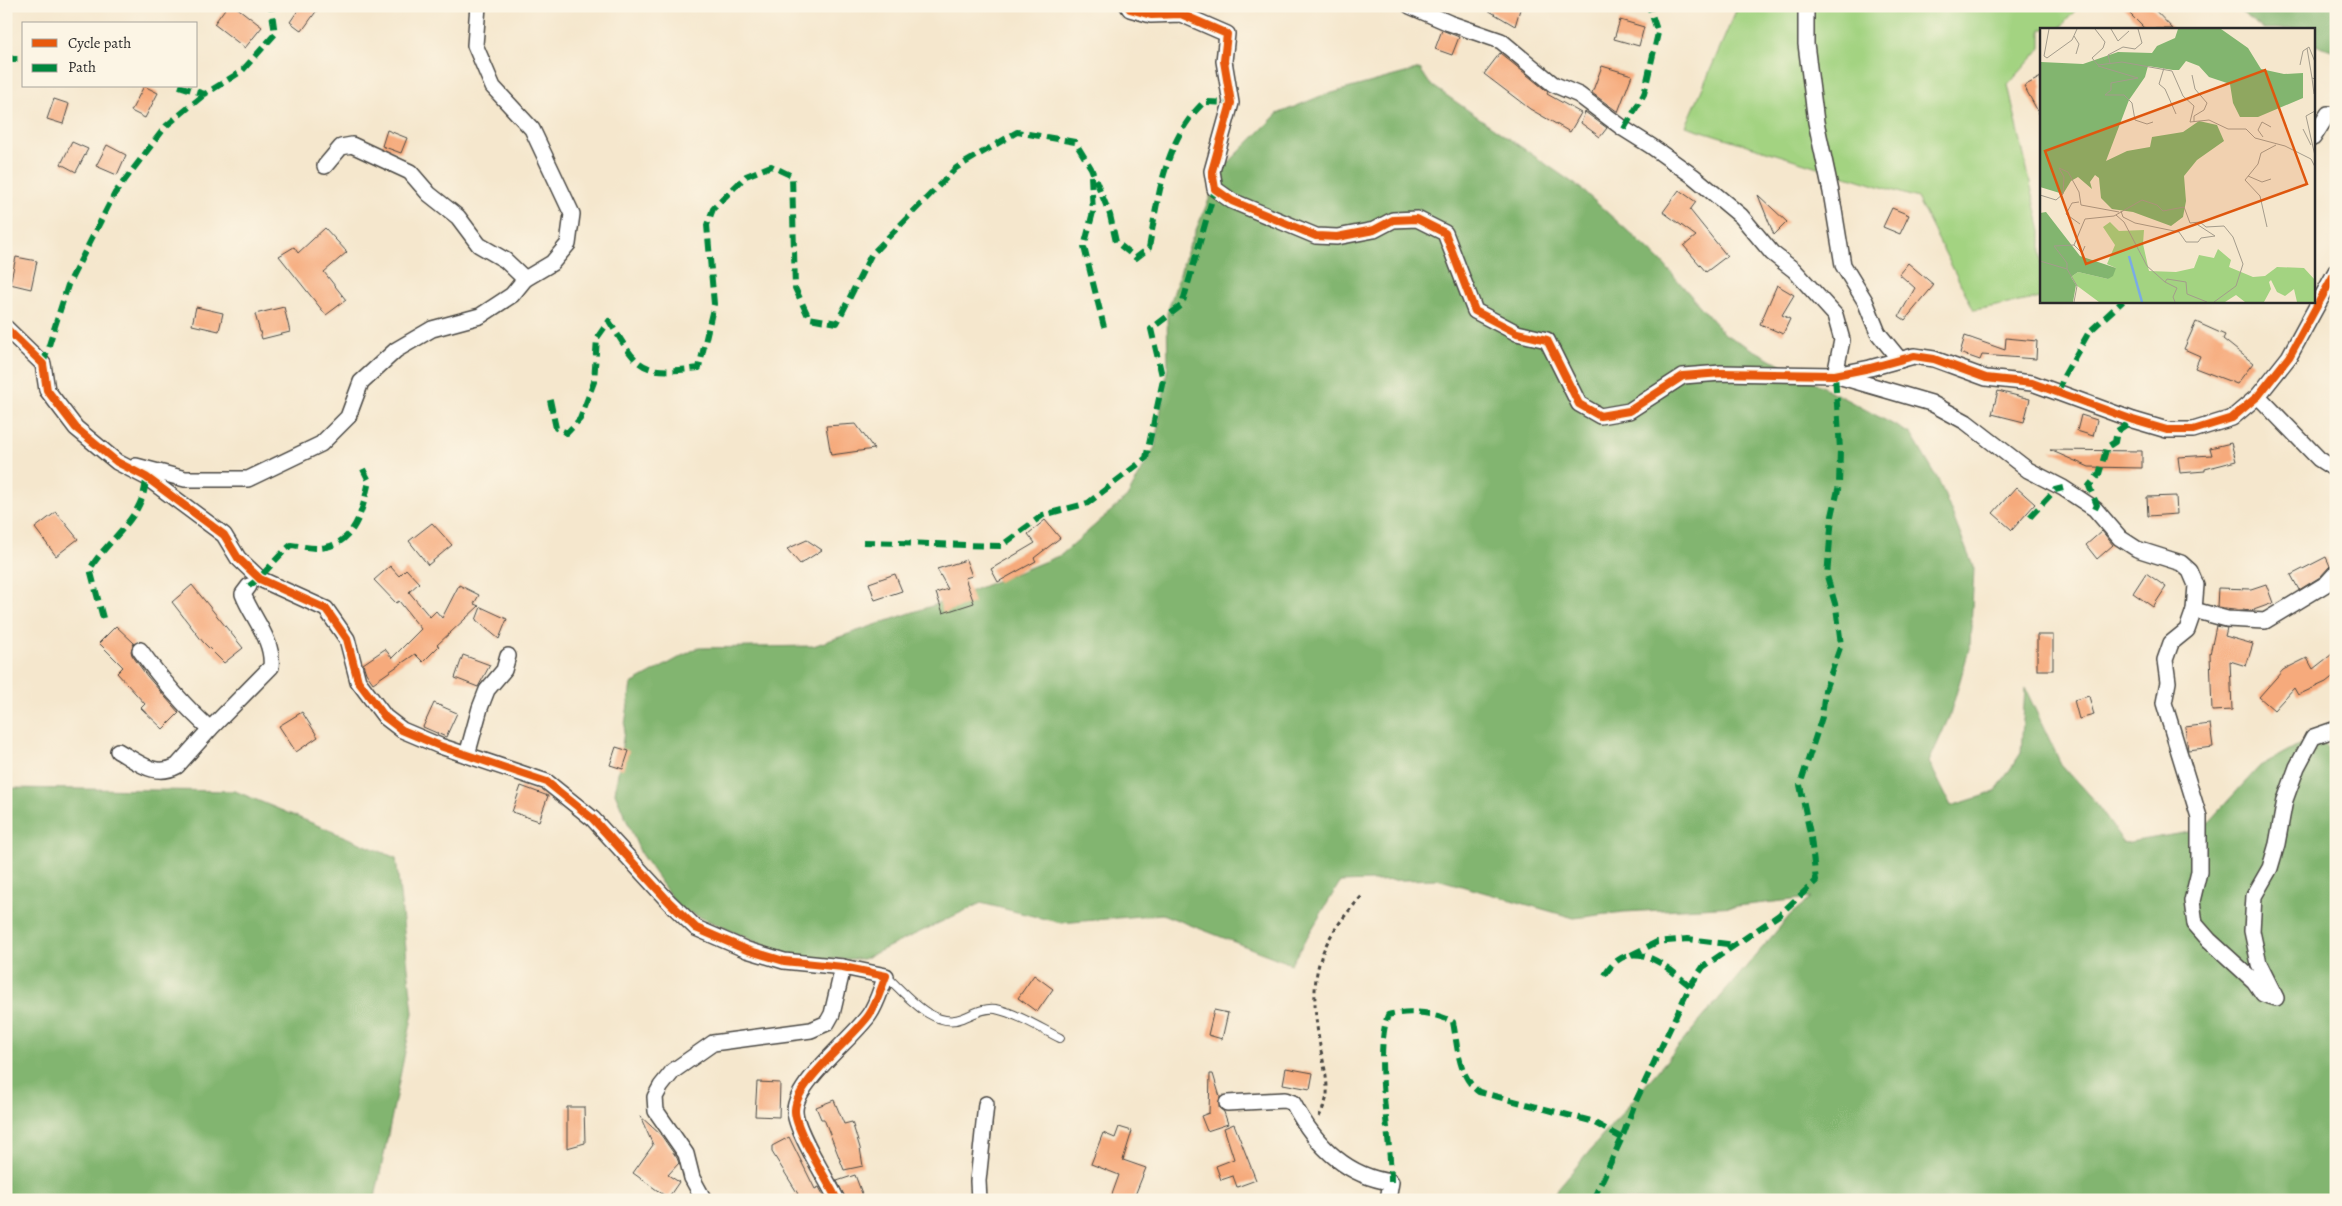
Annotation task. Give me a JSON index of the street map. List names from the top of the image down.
{
  "legend": ["Cycle path", "Path"]
}
